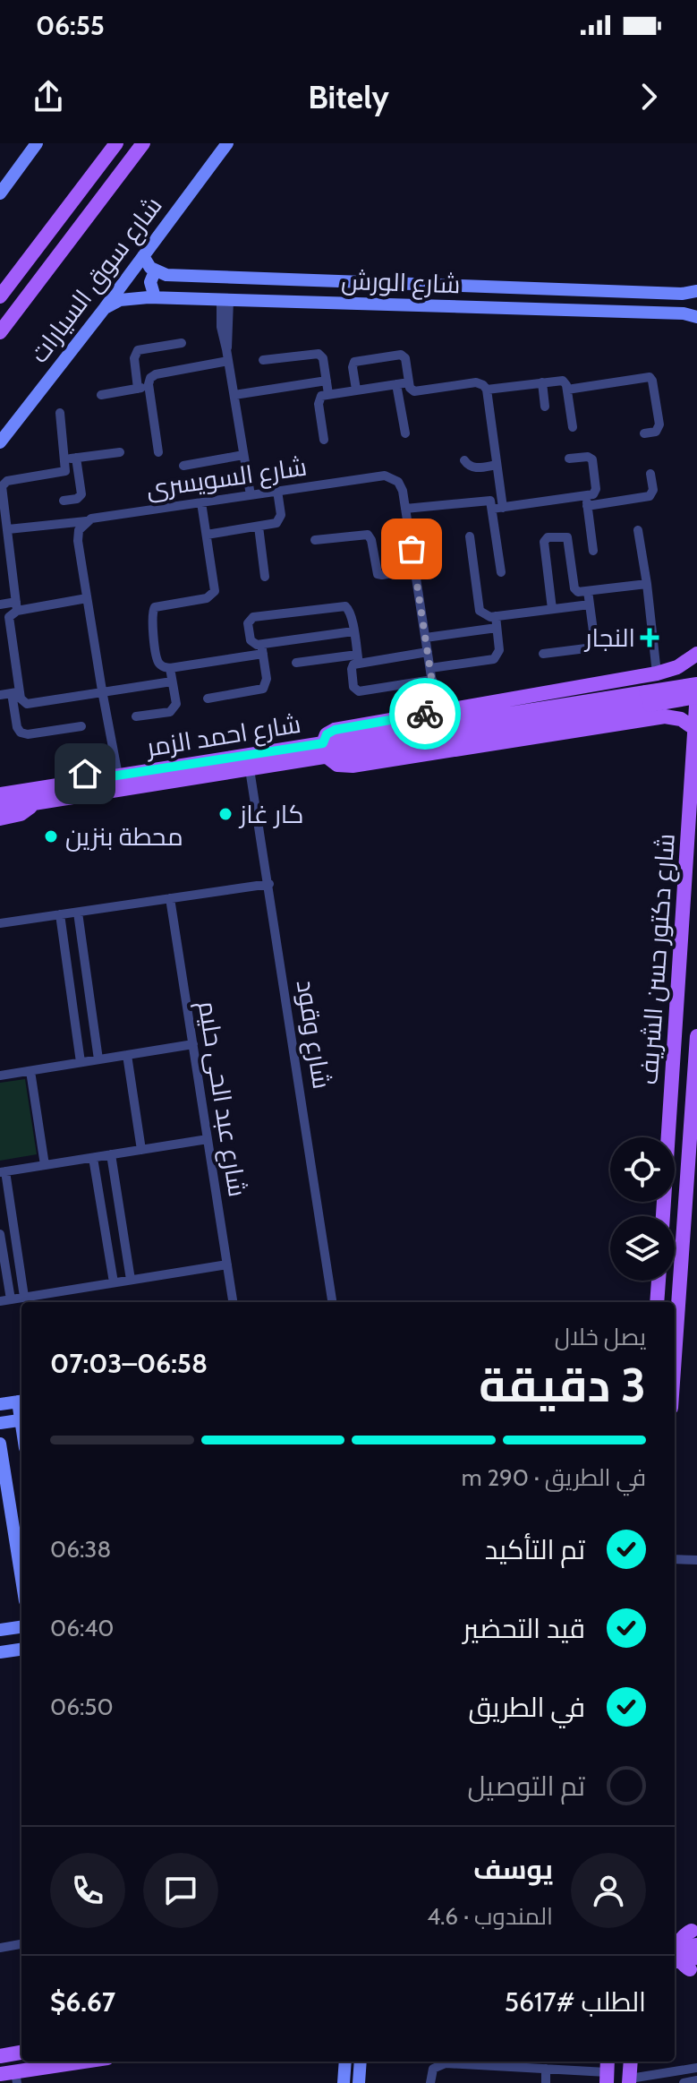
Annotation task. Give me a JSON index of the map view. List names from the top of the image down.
{
  "streets": {
    "main road": ["شارع احمد الزمر", "شارع دكتور حسن الشريف"],
    "street": [
      "شارع سوق السيارات",
      "شارع الورش",
      "شارع السويسرى",
      "شارع وقود",
      "شارع عبد الحى حليم"
    ]
  },
  "crossings": [
    ["شارع سوق السيارات", "شارع الورش"],
    ["شارع السويسرى", "شارع احمد الزمر"],
    ["شارع احمد الزمر", "شارع وقود"]
  ],
  "places": {
    "health": ["النجار"],
    "other": ["كار غاز", "محطة بنزين"]
  },
  "page": {
    "status": "06:55",
    "header": "Bitely",
    "heading": ["3 دقيقة", "يصل خلال", "06:58–07:03"],
    "panel": [
      "يوسف",
      "المندوب · 4.6",
      "الطلب #5617",
      "$6.67"
    ],
    "bar": "في الطريق · 290 m",
    "list": [
      ["تم التأكيد", "06:38"],
      ["قيد التحضير", "06:40"],
      ["في الطريق", "06:50"],
      "تم التوصيل"
    ]
  }
}
